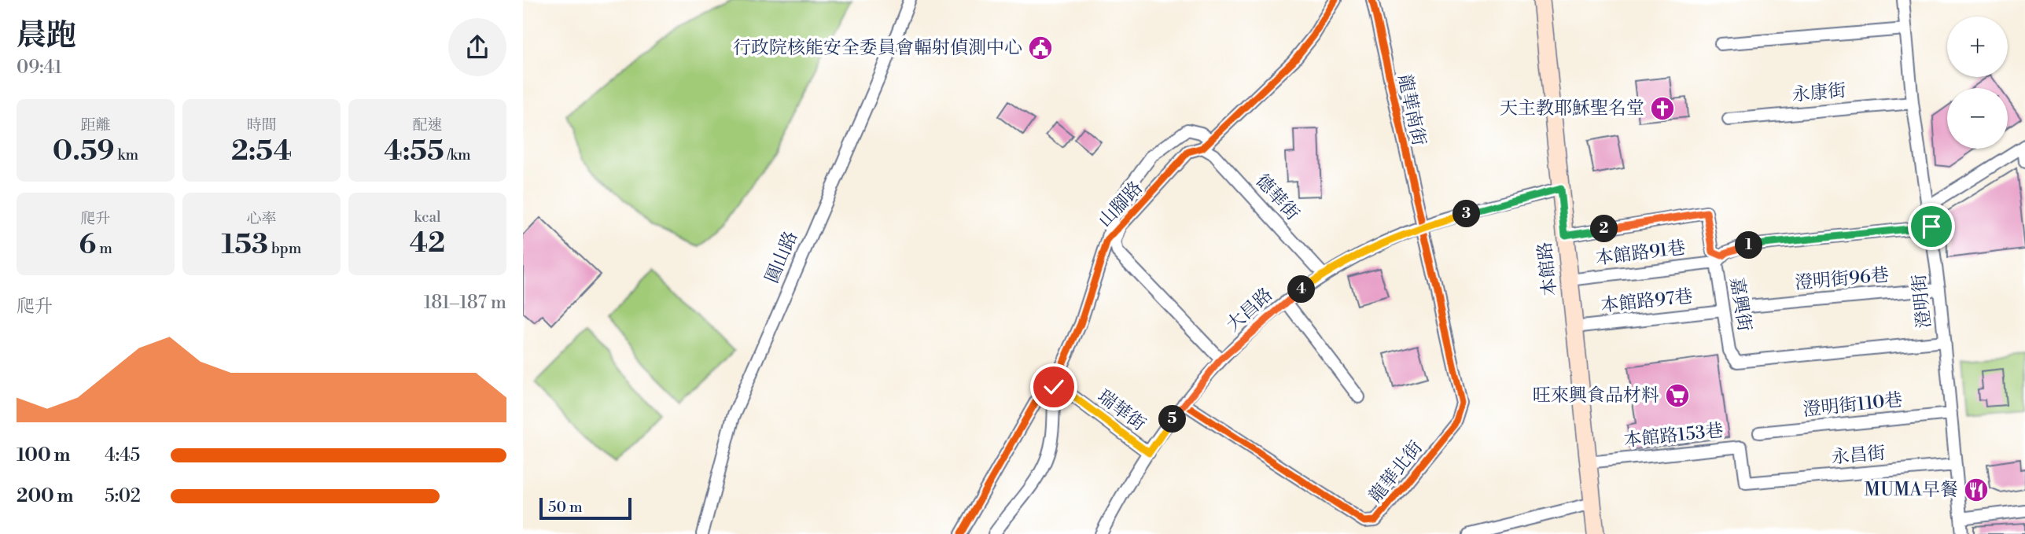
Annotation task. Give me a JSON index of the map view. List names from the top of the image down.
{
  "streets": {
    "street": [
      "永康街",
      "龍華南街",
      "德華街",
      "山腳路",
      "本館路91巷",
      "圓山路",
      "本館路",
      "澄明街96巷",
      "本館路97巷",
      "澄明街",
      "嘉興街",
      "大昌路",
      "澄明街110巷",
      "瑞華街",
      "本館路153巷",
      "永昌街",
      "龍華北街"
    ]
  },
  "crossings": [
    ["永康街", "澄明街"],
    ["龍華南街", "大昌路"],
    ["龍華南街", "龍華北街"],
    ["德華街", "山腳路"],
    ["德華街", "大昌路"],
    ["山腳路", "瑞華街"],
    ["本館路91巷", "本館路"],
    ["本館路91巷", "嘉興街"],
    ["本館路", "本館路97巷"],
    ["本館路", "大昌路"],
    ["本館路", "本館路153巷"],
    ["澄明街96巷", "澄明街"],
    ["本館路97巷", "嘉興街"],
    ["澄明街", "嘉興街"],
    ["澄明街", "澄明街110巷"],
    ["澄明街", "永昌街"],
    ["大昌路", "瑞華街"],
    ["大昌路", "龍華北街"],
    ["本館路153巷", "永昌街"]
  ],
  "places": {
    "public building": ["行政院核能安全委員會輻射偵測中心"],
    "church": ["天主教耶穌聖名堂"],
    "supermarket": ["旺來興食品材料"],
    "restaurant": ["MUMA早餐"]
  },
  "scale_bar": "50 m",
  "page": {
    "heading": ["晨跑", "09:41"],
    "map_buttons": ["+", "−"],
    "stats": [
      ["距離", "0.59 km"],
      ["時間", "2:54"],
      ["配速", "4:55 /km"],
      ["爬升", "6 m"],
      ["心率", "153 bpm"],
      ["kcal", "42"]
    ],
    "pins": [
      "3",
      "2",
      "1",
      "4",
      "5"
    ],
    "chart": ["爬升", "181–187 m"],
    "list": [
      {
        "name": "100 m",
        "note": "4:45"
      },
      {
        "name": "200 m",
        "note": "5:02"
      }
    ],
    "scale": "50 m"
  }
}
